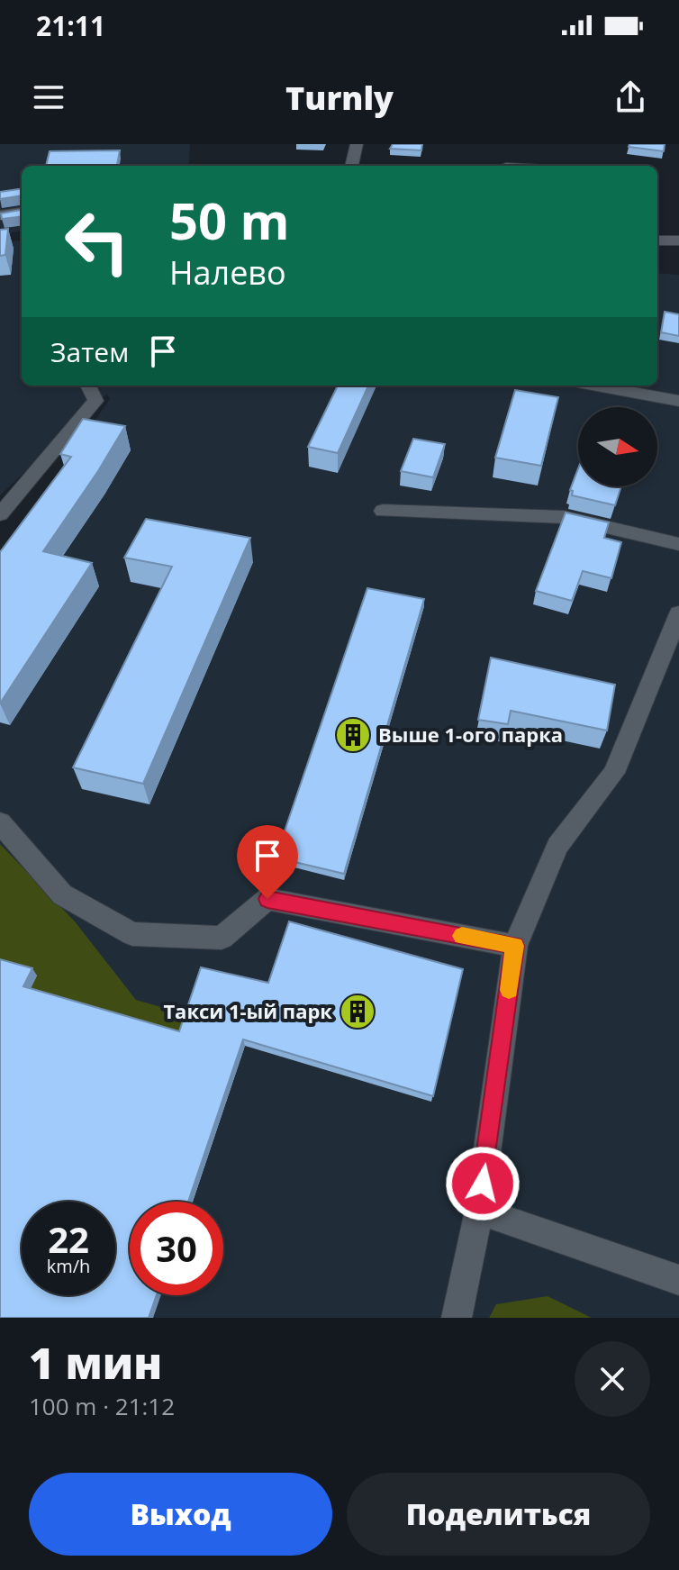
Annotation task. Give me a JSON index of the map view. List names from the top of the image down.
{
  "places": {
    "building": ["Выше 1-ого парка", "Такси 1-ый парк"]
  },
  "north": "right",
  "page": {
    "status": "21:11",
    "header": "Turnly",
    "turn": ["50 m", "Налево"],
    "then": "Затем",
    "speed": "22 km/h",
    "limit": "30",
    "heading": ["1 мин", "100 m · 21:12"],
    "buttons": ["Выход", "Поделиться"]
  }
}
